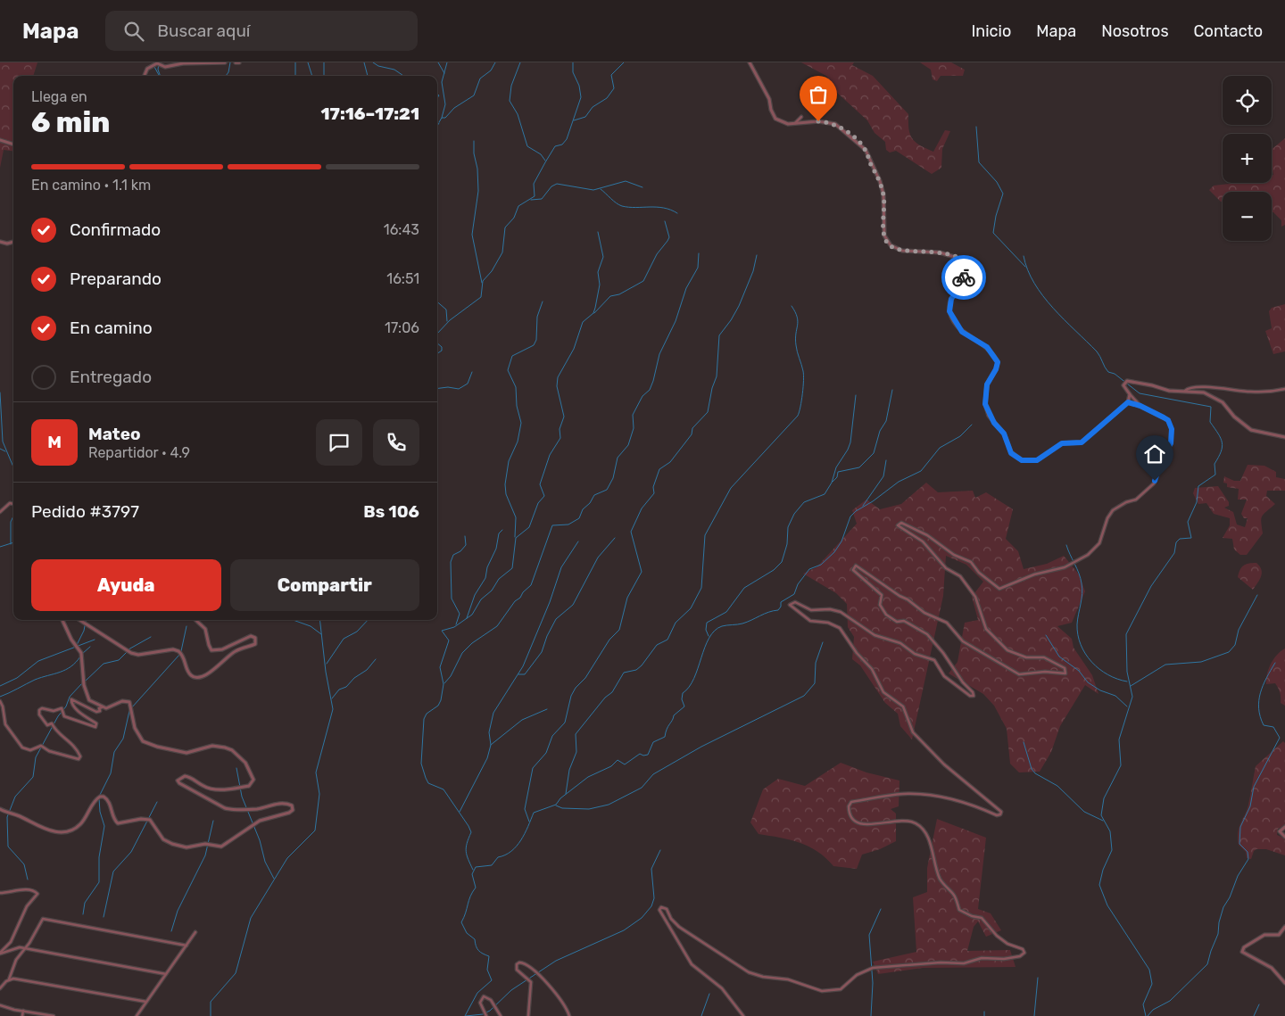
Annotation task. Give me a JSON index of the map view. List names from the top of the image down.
{
  "page": {
    "header": "Mapa",
    "search": "Buscar aquí",
    "nav": [
      "Inicio",
      "Mapa",
      "Nosotros",
      "Contacto"
    ],
    "map_buttons": ["+", "−"],
    "heading": ["6 min", "Llega en", "17:16–17:21"],
    "panel": [
      "Mateo",
      "Repartidor · 4.9",
      "Pedido #3797",
      "Bs 106"
    ],
    "bar": "En camino · 1.1 km",
    "list": [
      ["Confirmado", "16:43"],
      ["Preparando", "16:51"],
      ["En camino", "17:06"],
      "Entregado"
    ],
    "round": "M",
    "buttons": ["Ayuda", "Compartir"]
  }
}
